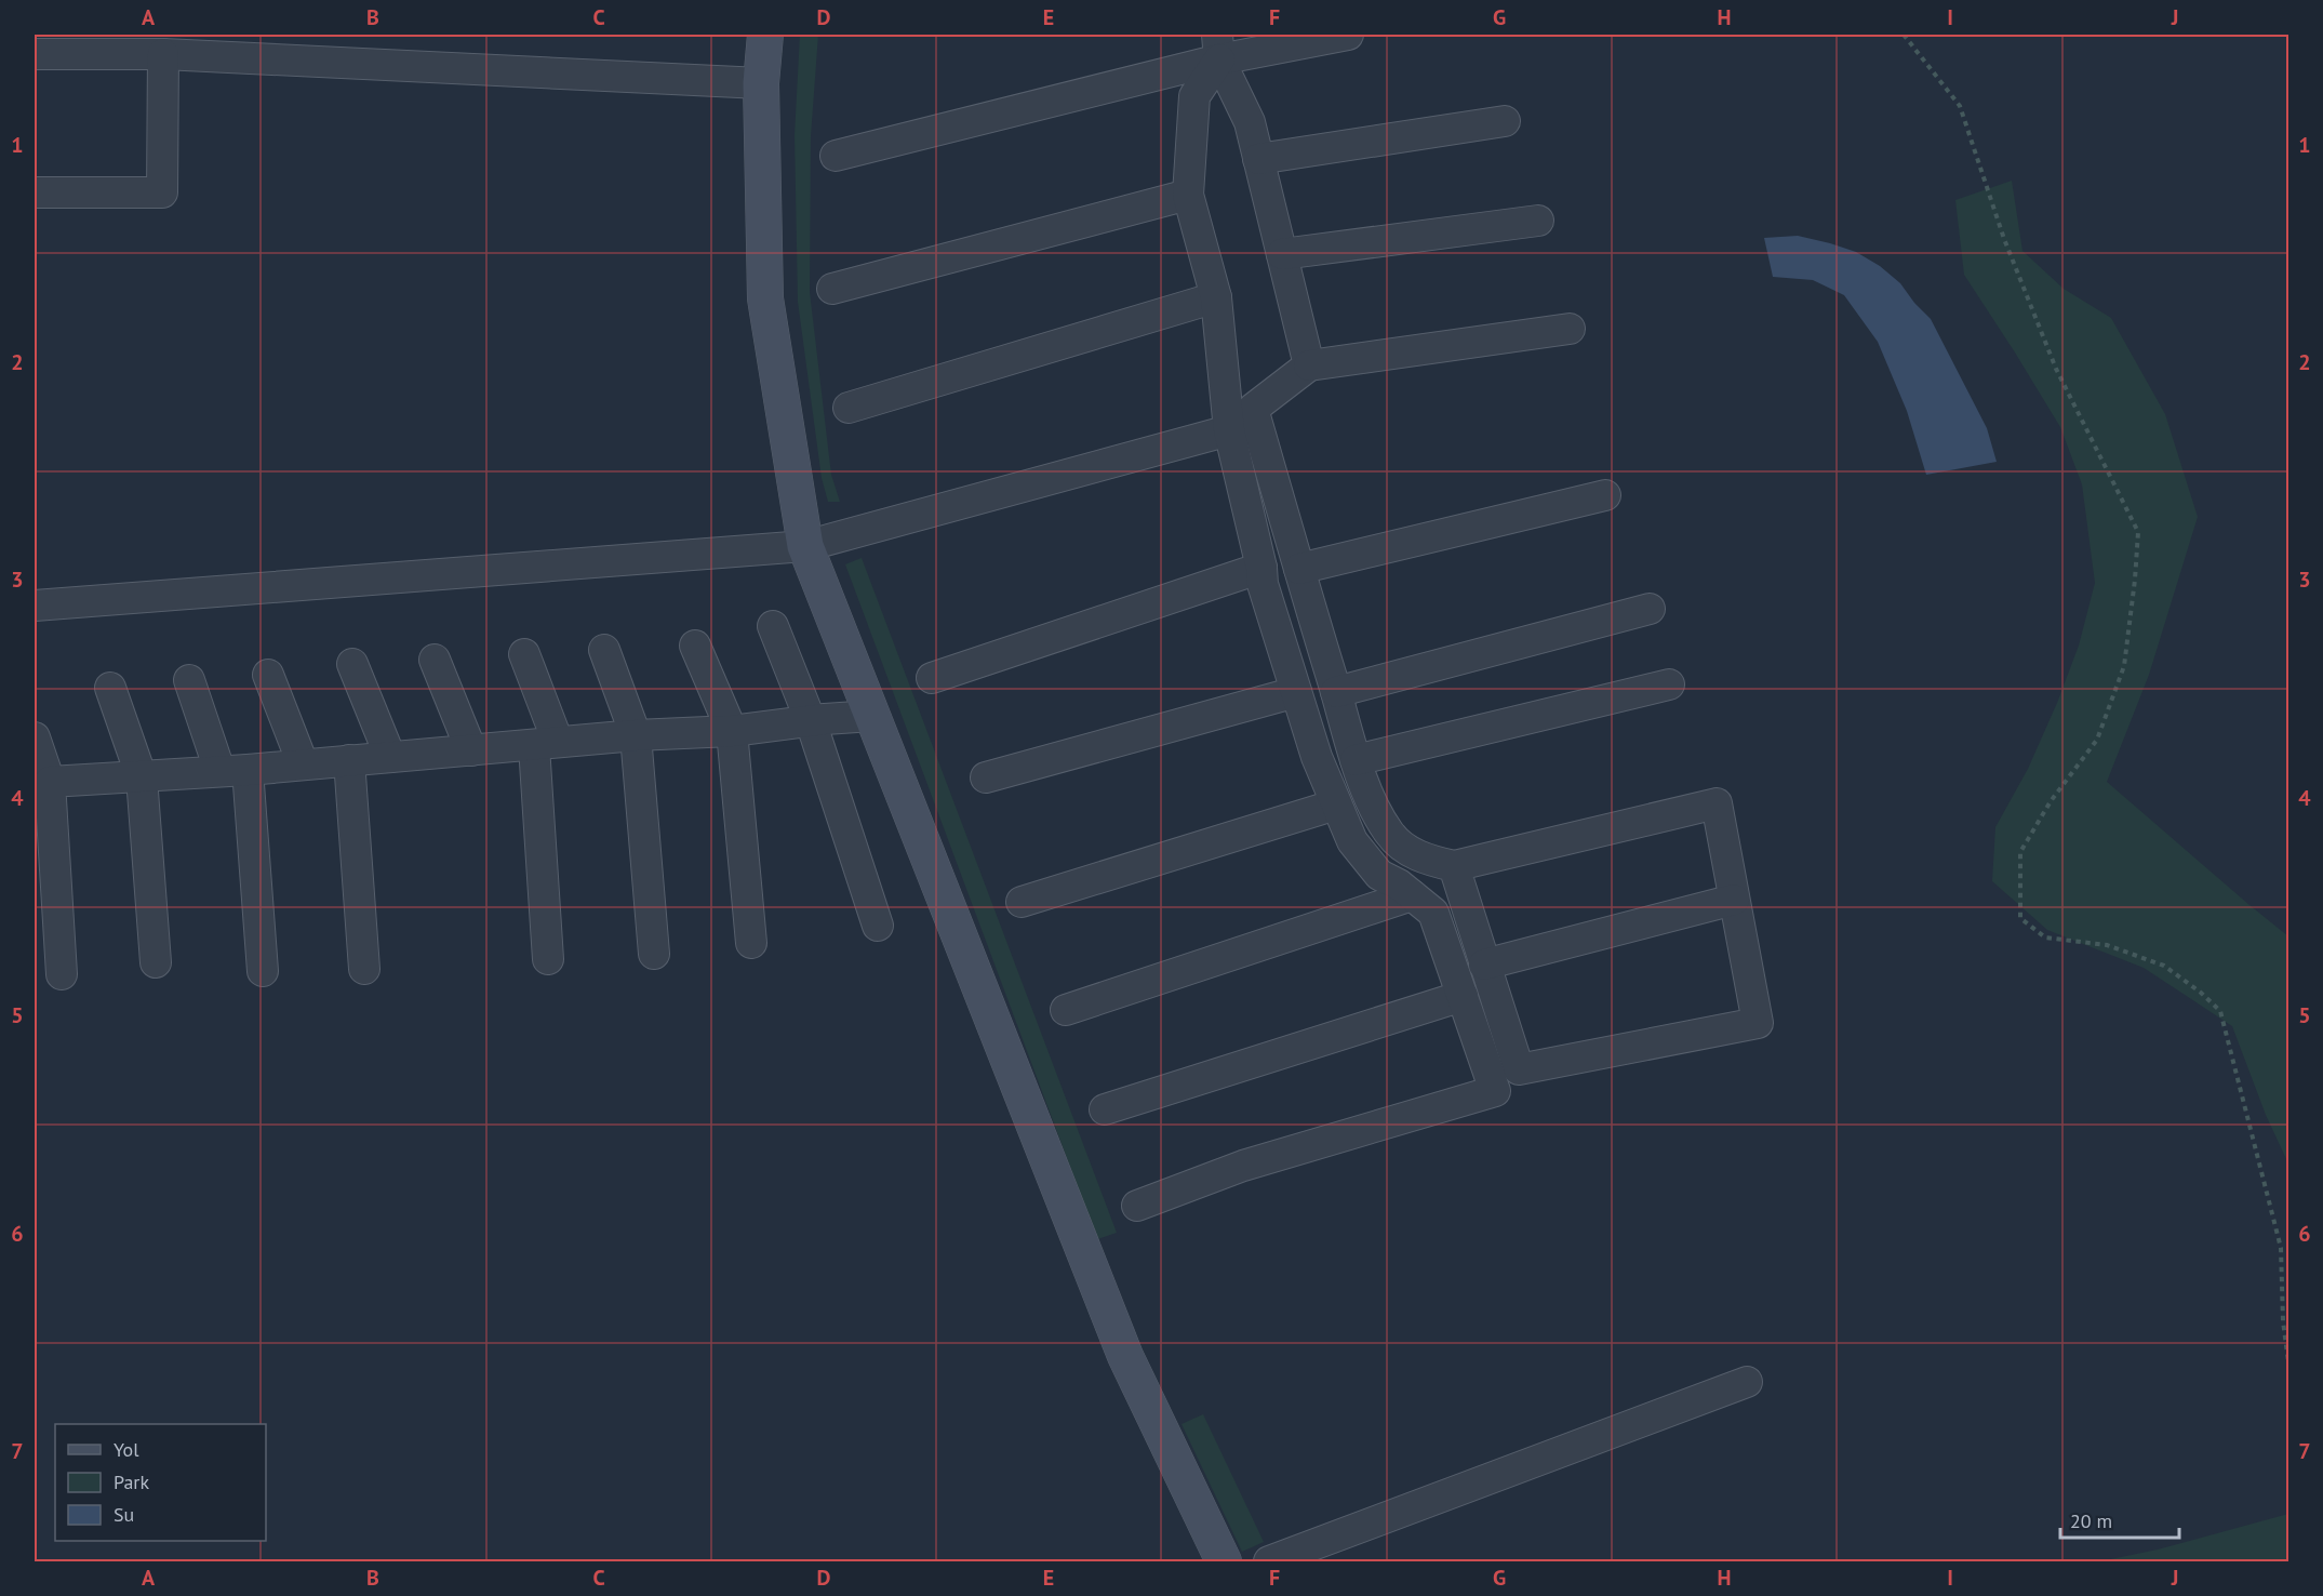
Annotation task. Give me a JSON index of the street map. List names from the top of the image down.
{
  "legend": ["Yol", "Park", "Su"],
  "scale_bar": "20 m",
  "grid": {
    "columns": [
      "A",
      "B",
      "C",
      "D",
      "E",
      "F",
      "G",
      "H",
      "I",
      "J"
    ],
    "rows": [
      "1",
      "2",
      "3",
      "4",
      "5",
      "6",
      "7"
    ]
  }
}
